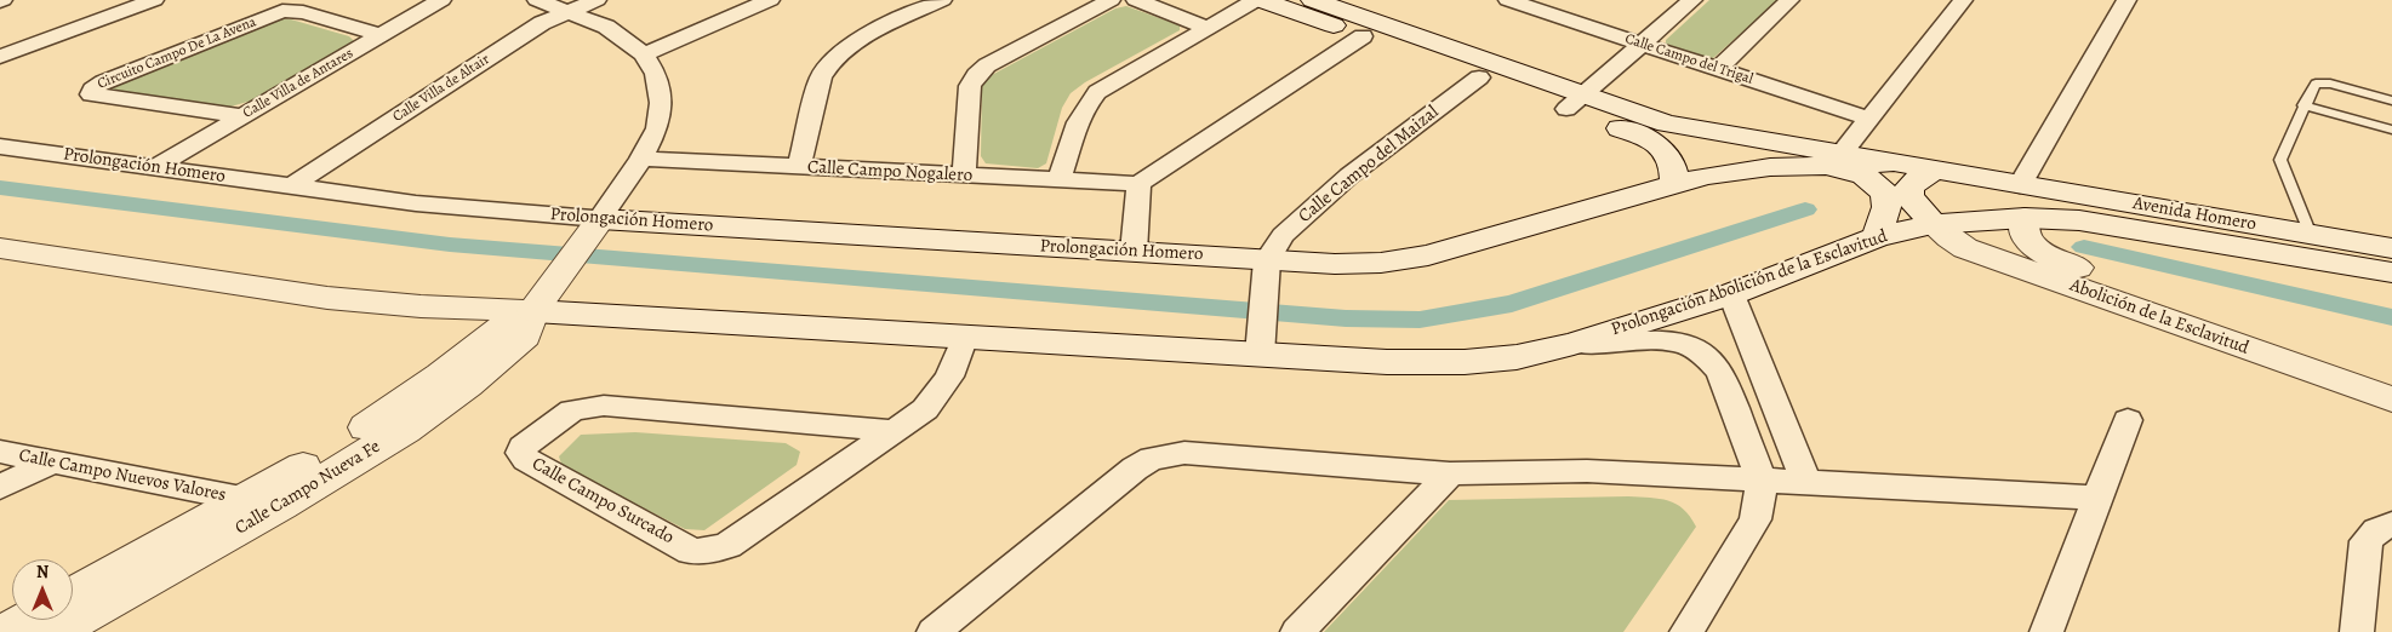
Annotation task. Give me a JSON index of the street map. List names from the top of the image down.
{
  "streets": {
    "main road": [
      "Prolongación Homero",
      "Avenida Homero",
      "Prolongación Abolición de la Esclavitud",
      "Abolición de la Esclavitud",
      "Calle Campo Nueva Fe"
    ],
    "street": [
      "Circuito Campo De La Avena",
      "Calle Campo del Trigal",
      "Calle Villa de Antares",
      "Calle Villa de Altair",
      "Calle Campo del Maizal",
      "Calle Campo Nogalero",
      "Calle Campo Nuevos Valores",
      "Calle Campo Surcado"
    ]
  },
  "crossings": [
    ["Circuito Campo De La Avena", "Calle Villa de Antares"],
    ["Calle Villa de Antares", "Prolongación Homero"],
    ["Calle Villa de Altair", "Prolongación Homero"],
    ["Calle Villa de Altair", "Calle Campo Nueva Fe"],
    ["Calle Campo del Maizal", "Prolongación Homero"],
    ["Prolongación Homero", "Calle Campo Nueva Fe"],
    ["Calle Campo Nogalero", "Calle Campo Nueva Fe"],
    ["Avenida Homero", "Prolongación Abolición de la Esclavitud"],
    ["Avenida Homero", "Abolición de la Esclavitud"],
    ["Prolongación Abolición de la Esclavitud", "Abolición de la Esclavitud"],
    ["Prolongación Abolición de la Esclavitud", "Calle Campo Surcado"],
    ["Calle Campo Nuevos Valores", "Calle Campo Nueva Fe"]
  ],
  "north": "top"
}
